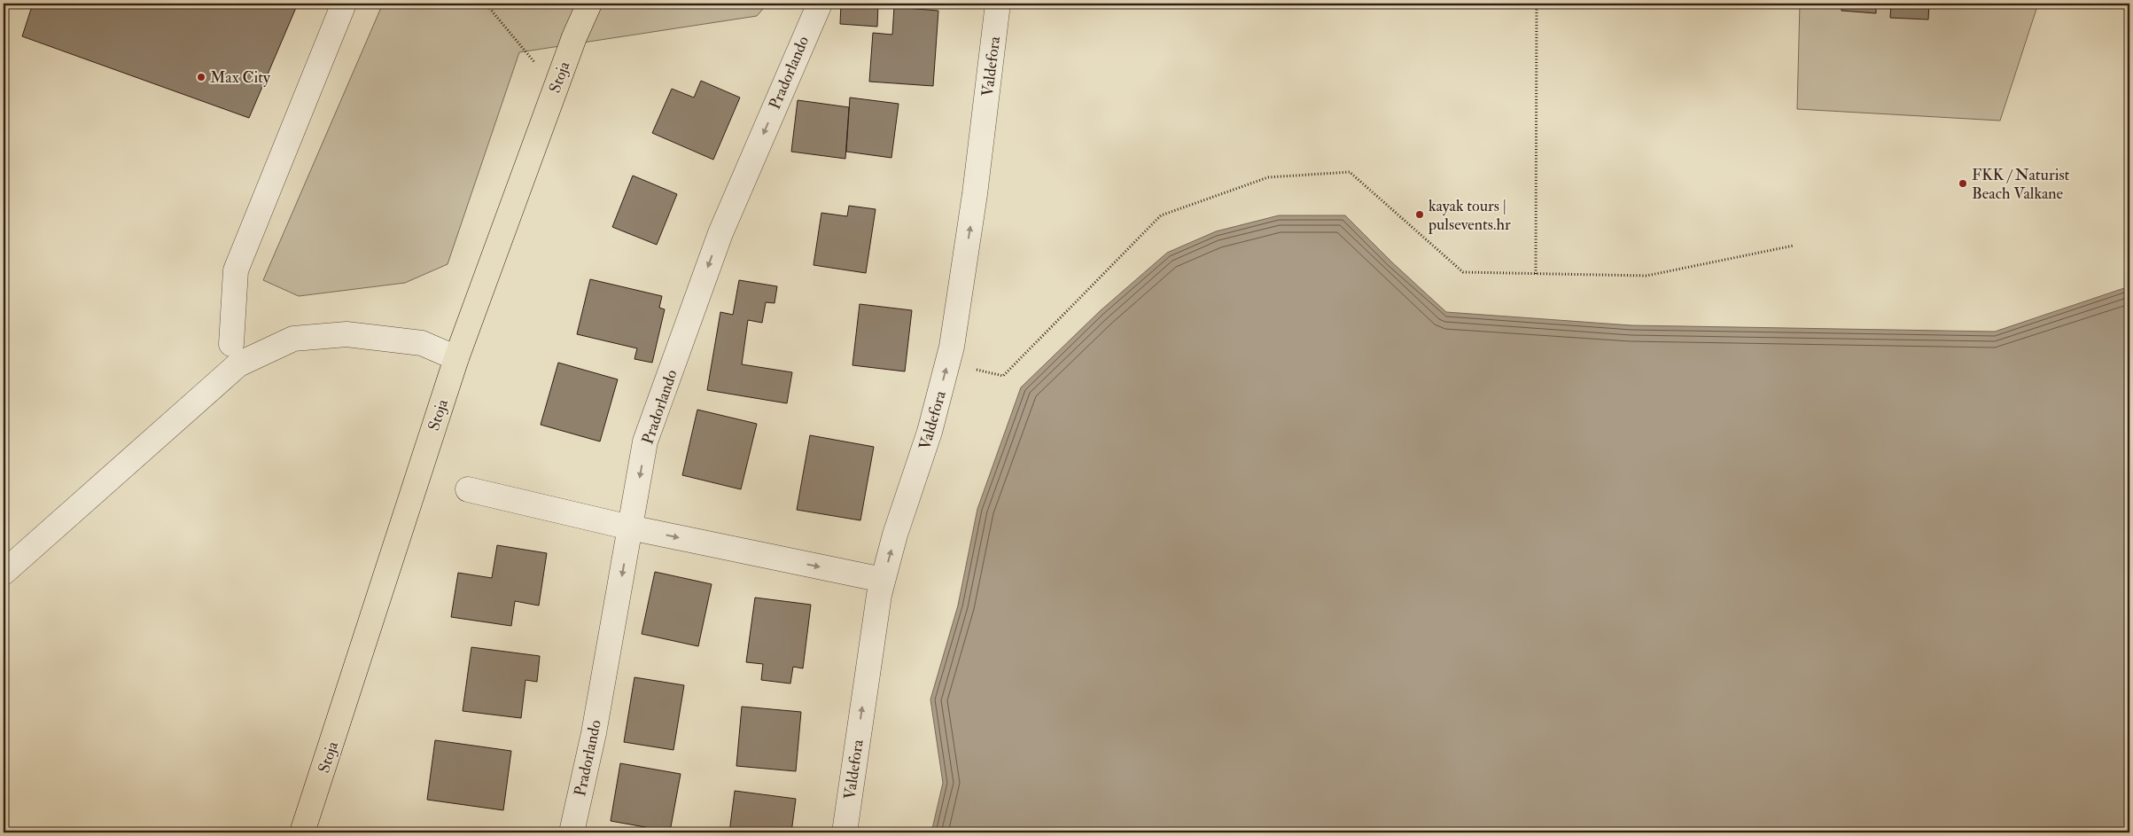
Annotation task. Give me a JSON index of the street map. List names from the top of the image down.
{
  "streets": {
    "main road": ["Stoja"],
    "street": ["Valdefora", "Pradorlando"]
  },
  "one_way": ["Valdefora", "Pradorlando"],
  "places": ["Max City", "FKK / Naturist Beach Valkane", "kayak tours | pulsevents.hr"]
}
